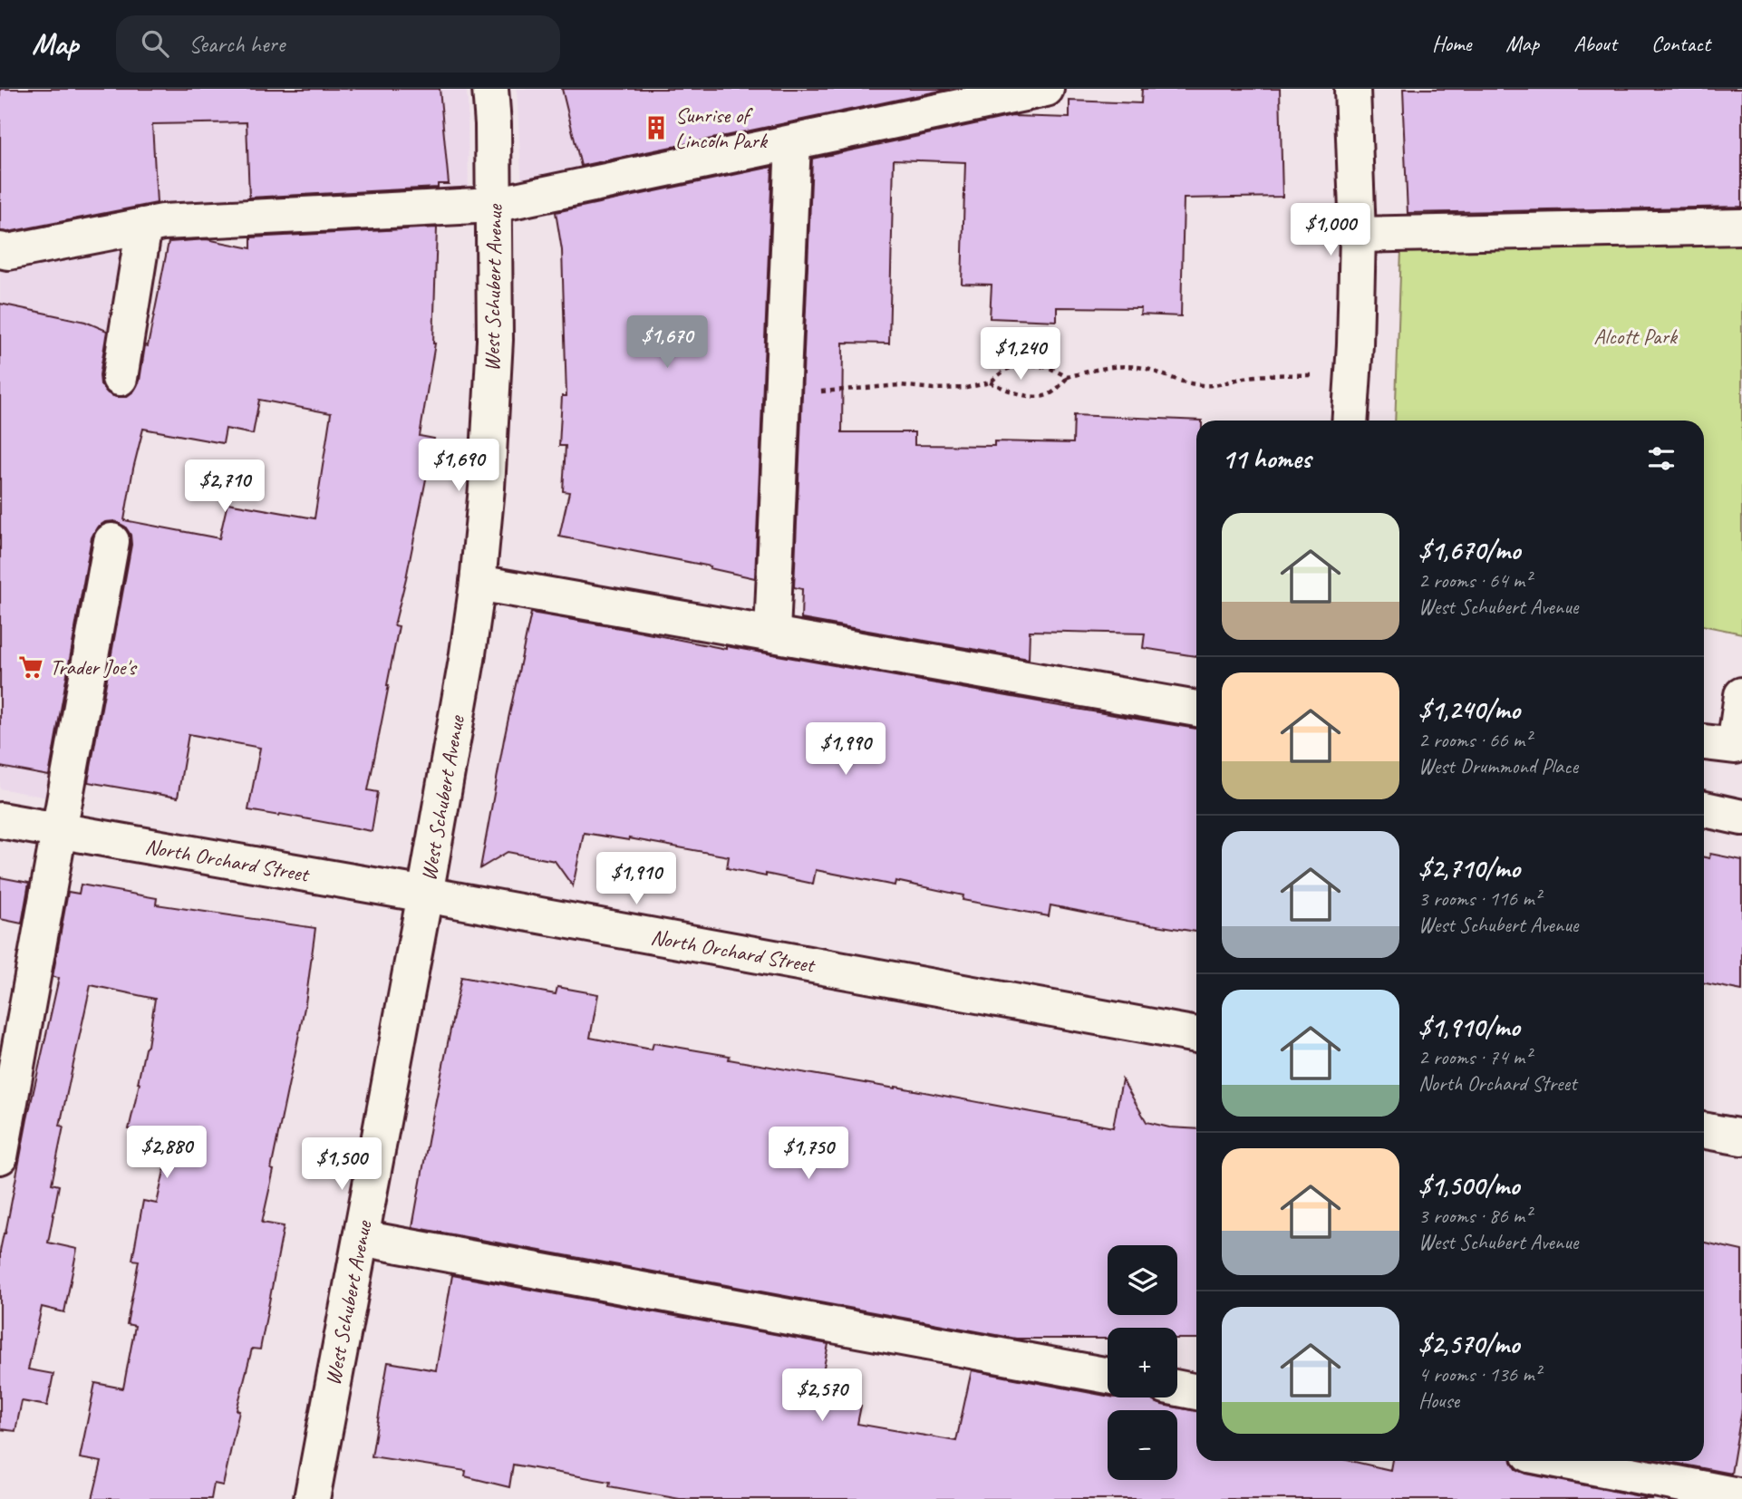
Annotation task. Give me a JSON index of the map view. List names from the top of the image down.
{
  "streets": {
    "street": ["West Schubert Avenue", "North Orchard Street"]
  },
  "crossings": [
    ["West Schubert Avenue", "North Orchard Street"]
  ],
  "parks": ["Alcott Park"],
  "places": {
    "building": ["Sunrise of Lincoln Park"],
    "supermarket": ["Trader Joe's"]
  },
  "page": {
    "header": "Map",
    "search": "Search here",
    "nav": [
      "Home",
      "Map",
      "About",
      "Contact"
    ],
    "price": [
      "$1,000",
      "$1,670",
      "$1,240",
      "$1,690",
      "$2,710",
      "$1,990",
      "$1,910",
      "$2,880",
      "$1,750",
      "$1,500",
      "$2,570"
    ],
    "heading": "11 homes",
    "list": [
      {
        "name": "$1,670/mo",
        "note": "2 rooms · 64 m² · West Schubert Avenue"
      },
      {
        "name": "$1,240/mo",
        "note": "2 rooms · 66 m² · West Drummond Place"
      },
      {
        "name": "$2,710/mo",
        "note": "3 rooms · 116 m² · West Schubert Avenue"
      },
      {
        "name": "$1,910/mo",
        "note": "2 rooms · 74 m² · North Orchard Street"
      },
      {
        "name": "$1,500/mo",
        "note": "3 rooms · 86 m² · West Schubert Avenue"
      },
      {
        "name": "$2,570/mo",
        "note": "4 rooms · 136 m² · House"
      }
    ],
    "map_buttons": ["+", "−"]
  }
}
